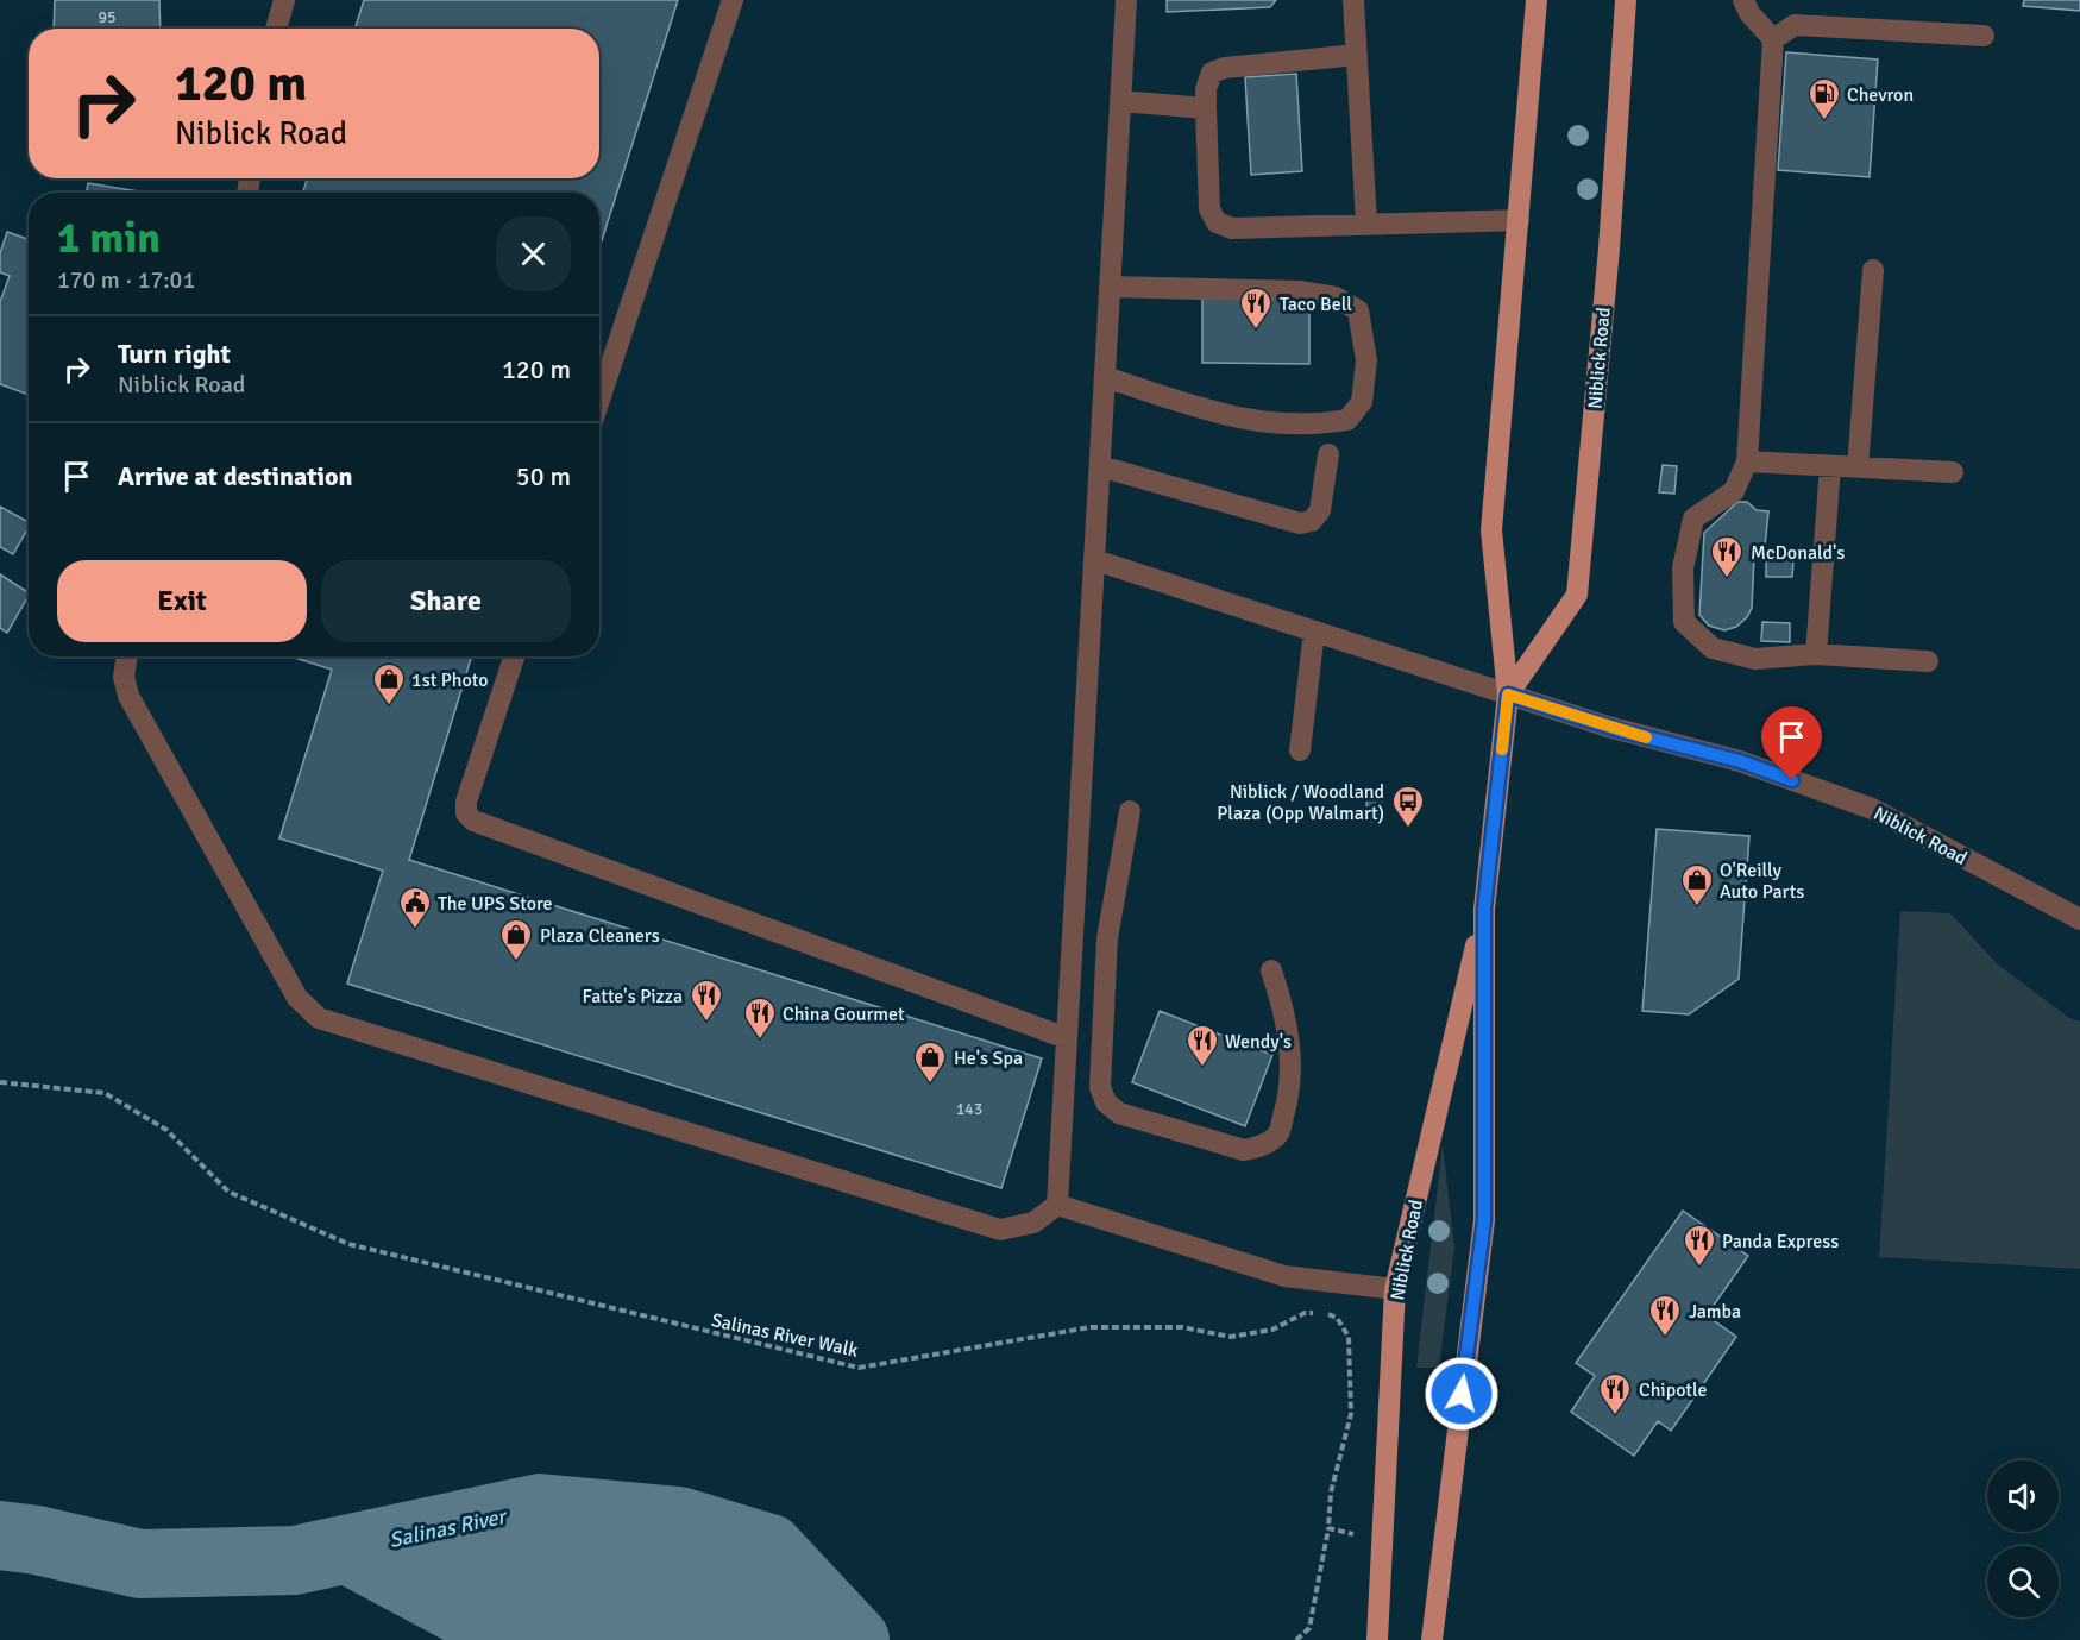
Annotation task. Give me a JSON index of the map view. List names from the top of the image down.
{
  "streets": {
    "main road": ["Niblick Road"],
    "path": ["Salinas River Walk"]
  },
  "water": ["Salinas River"],
  "places": {
    "fuel station": ["Chevron"],
    "restaurant": [
      "Taco Bell",
      "McDonald's",
      "Fatte's Pizza",
      "China Gourmet",
      "Wendy's",
      "Panda Express",
      "Jamba",
      "Chipotle"
    ],
    "shop": [
      "1st Photo",
      "O'Reilly Auto Parts",
      "Plaza Cleaners",
      "He's Spa"
    ],
    "bus stop": ["Niblick / Woodland Plaza (Opp Walmart)"],
    "public building": ["The UPS Store"]
  },
  "house_numbers": ["95", "143"],
  "page": {
    "turn": ["120 m", "Niblick Road"],
    "heading": ["1 min", "170 m · 17:01"],
    "list": [
      {
        "name": "Turn right",
        "note": "Niblick Road",
        "value": "120 m"
      },
      {
        "name": "Arrive at destination",
        "value": "50 m"
      }
    ],
    "buttons": ["Exit", "Share"]
  }
}
